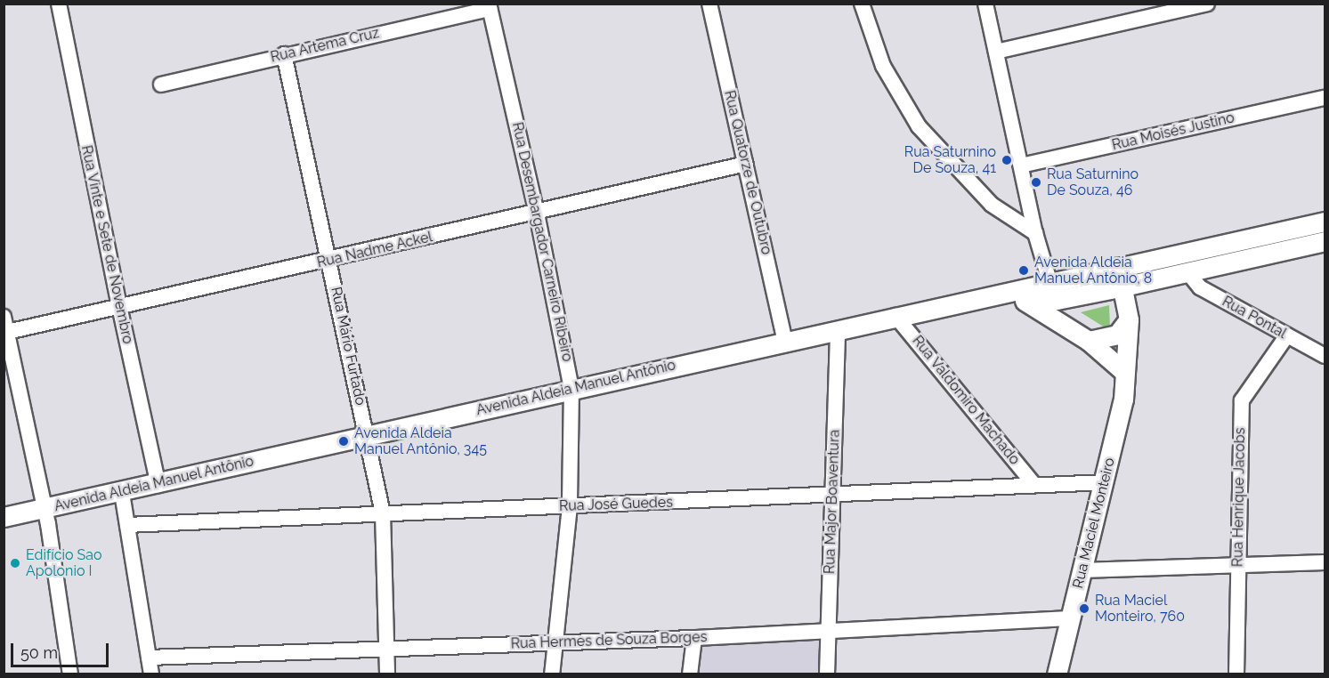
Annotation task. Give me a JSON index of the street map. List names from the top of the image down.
{
  "streets": {
    "street": [
      "Rua Artema Cruz",
      "Rua Moisés Justino",
      "Rua Quatorze de Outubro",
      "Rua Desembargador Carneiro Ribeiro",
      "Rua Vinte e Sete de Novembro",
      "Rua Nadme Ackel",
      "Rua Pontal",
      "Rua Mário Furtado",
      "Avenida Aldeia Manuel Antônio",
      "Rua Valdomiro Machado",
      "Rua Henrique Jacobs",
      "Rua Major Boaventura",
      "Rua José Guedes",
      "Rua Maciel Monteiro",
      "Rua Hermes de Souza Borges"
    ]
  },
  "crossings": [
    ["Rua Artema Cruz", "Rua Desembargador Carneiro Ribeiro"],
    ["Rua Artema Cruz", "Rua Mário Furtado"],
    ["Rua Quatorze de Outubro", "Rua Nadme Ackel"],
    ["Rua Quatorze de Outubro", "Avenida Aldeia Manuel Antônio"],
    ["Rua Desembargador Carneiro Ribeiro", "Rua Nadme Ackel"],
    ["Rua Desembargador Carneiro Ribeiro", "Avenida Aldeia Manuel Antônio"],
    ["Rua Desembargador Carneiro Ribeiro", "Rua José Guedes"],
    ["Rua Desembargador Carneiro Ribeiro", "Rua Hermes de Souza Borges"],
    ["Rua Vinte e Sete de Novembro", "Rua Nadme Ackel"],
    ["Rua Vinte e Sete de Novembro", "Avenida Aldeia Manuel Antônio"],
    ["Rua Nadme Ackel", "Rua Mário Furtado"],
    ["Rua Pontal", "Avenida Aldeia Manuel Antônio"],
    ["Rua Pontal", "Rua Henrique Jacobs"],
    ["Rua Mário Furtado", "Avenida Aldeia Manuel Antônio"],
    ["Rua Mário Furtado", "Rua José Guedes"],
    ["Rua Mário Furtado", "Rua Hermes de Souza Borges"],
    ["Avenida Aldeia Manuel Antônio", "Rua Valdomiro Machado"],
    ["Avenida Aldeia Manuel Antônio", "Rua Major Boaventura"],
    ["Avenida Aldeia Manuel Antônio", "Rua Maciel Monteiro"],
    ["Rua Valdomiro Machado", "Rua José Guedes"],
    ["Rua Major Boaventura", "Rua José Guedes"],
    ["Rua Major Boaventura", "Rua Hermes de Souza Borges"],
    ["Rua José Guedes", "Rua Maciel Monteiro"],
    ["Rua Maciel Monteiro", "Rua Hermes de Souza Borges"]
  ],
  "places": [
    "Rua Saturnino De Souza, 41",
    "Rua Saturnino De Souza, 46",
    "Avenida Aldeia Manuel Antônio, 8",
    "Avenida Aldeia Manuel Antônio, 345",
    "Edifício Sao Apolonio I",
    "Rua Maciel Monteiro, 760"
  ],
  "scale_bar": "50 m"
}
